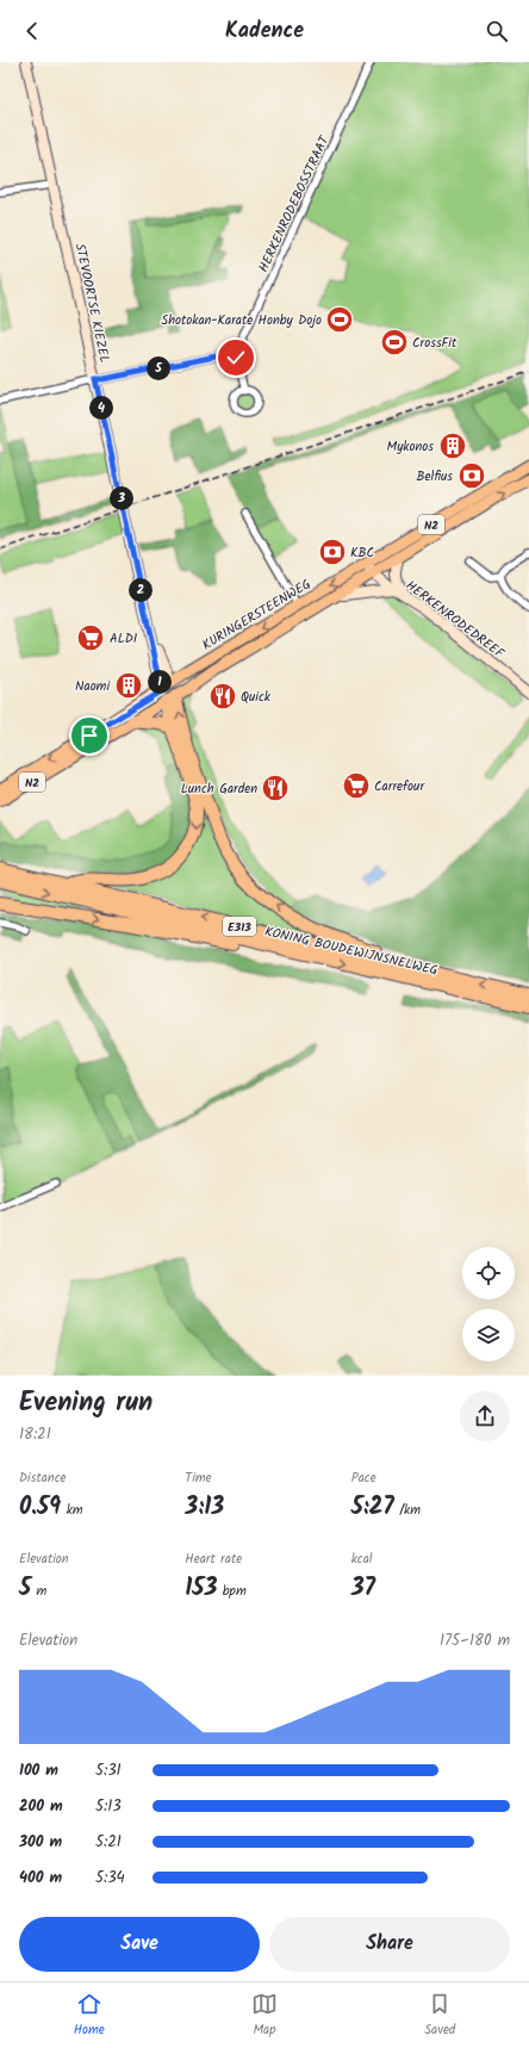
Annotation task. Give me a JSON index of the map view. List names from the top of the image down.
{
  "streets": {
    "highway": ["E313", "KONING BOUDEWIJNSNELWEG"],
    "main road": [
      "STEVOORTSE KIEZEL",
      "N2",
      "KURINGERSTEENWEG",
      "HERKENRODEDREEF"
    ],
    "street": ["HERKENRODEBOSSTRAAT"]
  },
  "crossings": [
    ["STEVOORTSE KIEZEL", "KURINGERSTEENWEG"],
    ["KURINGERSTEENWEG", "HERKENRODEDREEF"]
  ],
  "places": {
    "sports": ["Shotokan-Karate Honby Dojo", "CrossFit"],
    "building": ["Mykonos", "Naomi"],
    "bank": ["Belfius", "KBC"],
    "supermarket": ["ALDI", "Carrefour"],
    "restaurant": ["Quick", "Lunch Garden"]
  },
  "page": {
    "header": "Kadence",
    "pins": [
      "5",
      "4",
      "3",
      "2",
      "1"
    ],
    "heading": ["Evening run", "18:21"],
    "stats": [
      ["Distance", "0.59 km"],
      ["Time", "3:13"],
      ["Pace", "5:27 /km"],
      ["Elevation", "5 m"],
      ["Heart rate", "153 bpm"],
      ["kcal", "37"]
    ],
    "chart": ["Elevation", "175–180 m"],
    "list": [
      {
        "name": "100 m",
        "note": "5:31"
      },
      {
        "name": "200 m",
        "note": "5:13"
      },
      {
        "name": "300 m",
        "note": "5:21"
      },
      {
        "name": "400 m",
        "note": "5:34"
      }
    ],
    "buttons": ["Save", "Share"],
    "tabs": ["Home", "Map", "Saved"]
  }
}
